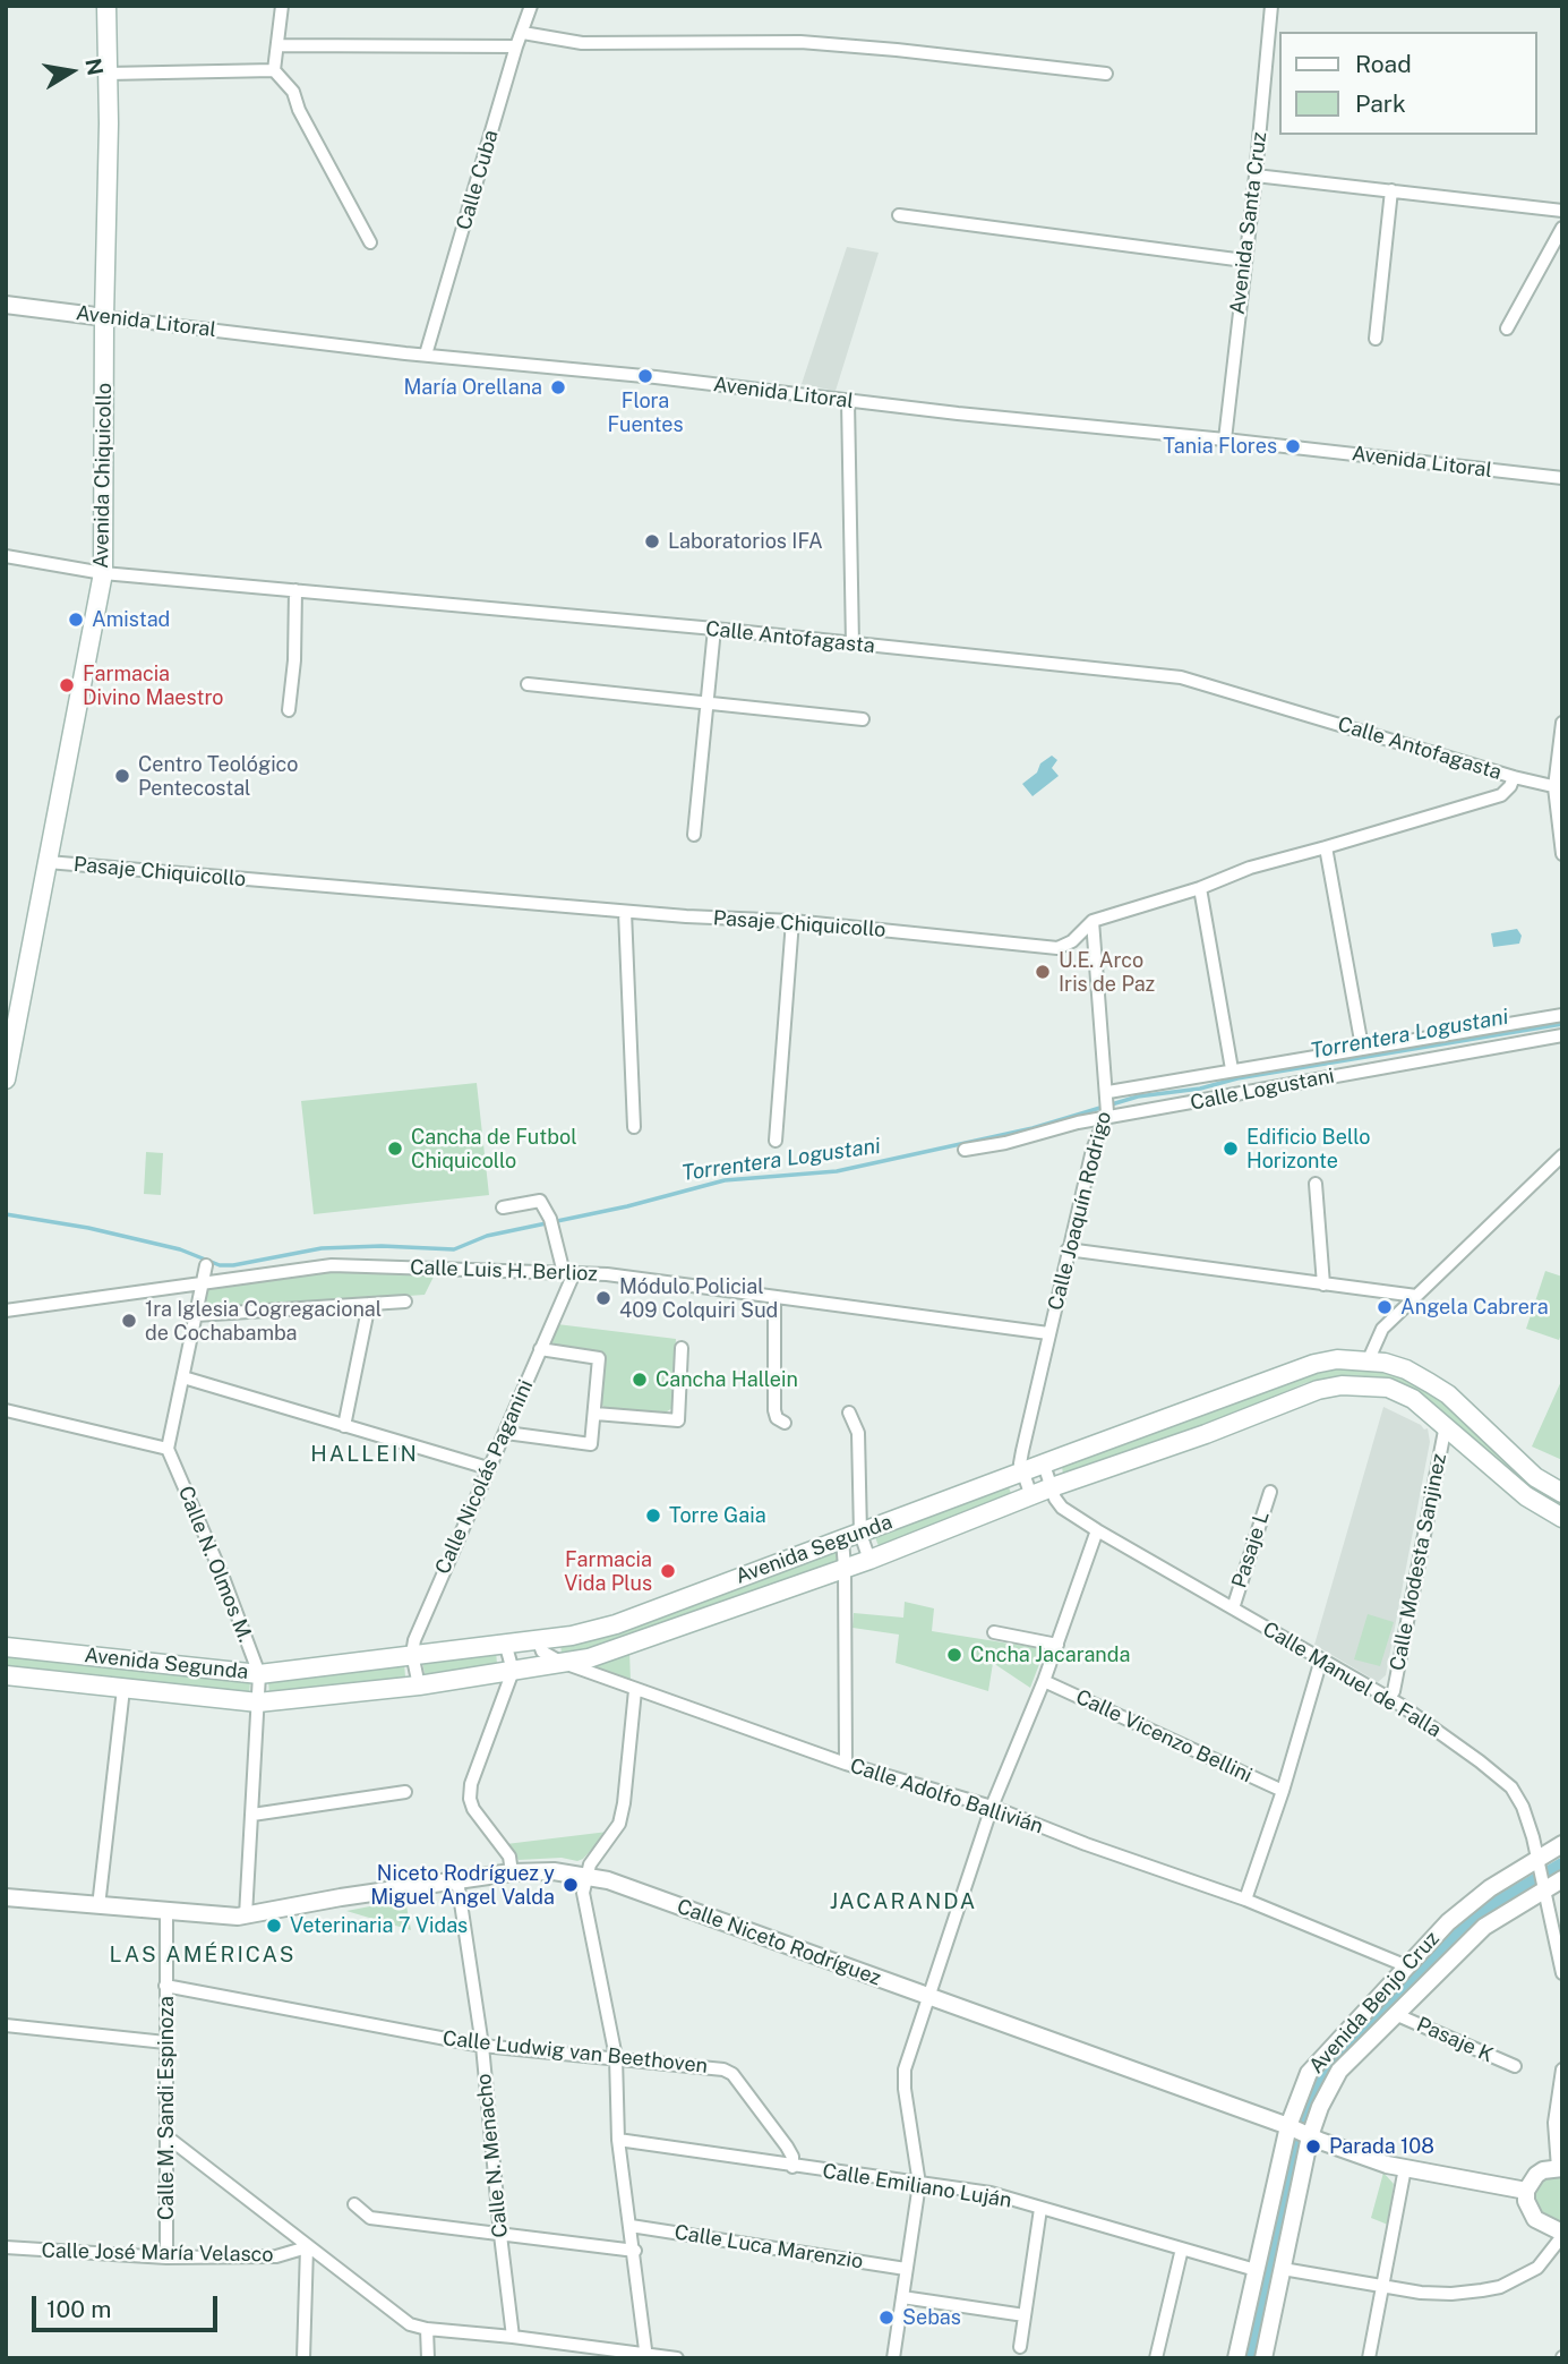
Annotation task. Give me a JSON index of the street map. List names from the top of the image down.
{
  "streets": {
    "main road": ["Avenida Chiquicollo", "Avenida Segunda"],
    "street": [
      "Calle Cuba",
      "Avenida Santa Cruz",
      "Avenida Litoral",
      "Calle Antofagasta",
      "Pasaje Chiquicollo",
      "Calle Logustani",
      "Calle Joaquín Rodrigo",
      "Calle Luis H. Berlioz",
      "Calle Nicolás Paganini",
      "Pasaje L",
      "Calle Modesta Sanjinez",
      "Calle N. Olmos M.",
      "Calle Manuel de Falla",
      "Calle Vicenzo Bellini",
      "Calle Adolfo Ballivián",
      "Calle Niceto Rodríguez",
      "Avenida Benjo Cruz",
      "Pasaje K",
      "Calle Ludwig van Beethoven",
      "Calle M. Sandi Espinoza",
      "Calle N. Menacho",
      "Calle Emiliano Luján",
      "Calle Luca Marenzio",
      "Calle José María Velasco"
    ]
  },
  "crossings": [
    ["Calle Cuba", "Avenida Litoral"],
    ["Avenida Santa Cruz", "Avenida Litoral"],
    ["Avenida Litoral", "Avenida Chiquicollo"],
    ["Avenida Chiquicollo", "Calle Antofagasta"],
    ["Avenida Chiquicollo", "Pasaje Chiquicollo"],
    ["Calle Antofagasta", "Pasaje Chiquicollo"],
    ["Pasaje Chiquicollo", "Calle Joaquín Rodrigo"],
    ["Calle Logustani", "Calle Joaquín Rodrigo"],
    ["Calle Joaquín Rodrigo", "Calle Luis H. Berlioz"],
    ["Calle Joaquín Rodrigo", "Avenida Segunda"],
    ["Calle Luis H. Berlioz", "Calle Nicolás Paganini"],
    ["Calle Nicolás Paganini", "Avenida Segunda"],
    ["Avenida Segunda", "Calle Modesta Sanjinez"],
    ["Avenida Segunda", "Calle N. Olmos M."],
    ["Avenida Segunda", "Calle Manuel de Falla"],
    ["Avenida Segunda", "Calle Adolfo Ballivián"],
    ["Pasaje L", "Calle Manuel de Falla"],
    ["Calle Modesta Sanjinez", "Calle Manuel de Falla"],
    ["Calle N. Olmos M.", "Calle Niceto Rodríguez"],
    ["Calle Manuel de Falla", "Avenida Benjo Cruz"],
    ["Calle Adolfo Ballivián", "Avenida Benjo Cruz"],
    ["Calle Niceto Rodríguez", "Avenida Benjo Cruz"],
    ["Calle Niceto Rodríguez", "Calle M. Sandi Espinoza"],
    ["Calle Niceto Rodríguez", "Calle N. Menacho"],
    ["Avenida Benjo Cruz", "Pasaje K"],
    ["Avenida Benjo Cruz", "Calle Emiliano Luján"],
    ["Calle Ludwig van Beethoven", "Calle M. Sandi Espinoza"],
    ["Calle Ludwig van Beethoven", "Calle N. Menacho"],
    ["Calle Ludwig van Beethoven", "Calle Emiliano Luján"],
    ["Calle M. Sandi Espinoza", "Calle José María Velasco"],
    ["Calle N. Menacho", "Calle José María Velasco"]
  ],
  "districts": ["HALLEIN", "JACARANDA", "LAS AMÉRICAS"],
  "water": ["Torrentera Logustani"],
  "places": [
    "Flora Fuentes",
    "María Orellana",
    "Tania Flores",
    "Laboratorios IFA",
    "Amistad",
    "Farmacia Divino Maestro",
    "Centro Teológico Pentecostal",
    "U.E. Arco Iris de Paz",
    "Cancha de Futbol Chiquicollo",
    "Edificio Bello Horizonte",
    "Módulo Policial 409 Colquiri Sud",
    "Angela Cabrera",
    "1ra Iglesia Cogregacional de Cochabamba",
    "Cancha Hallein",
    "Torre Gaia",
    "Farmacia Vida Plus",
    "Cncha Jacaranda",
    "Niceto Rodríguez y Miguel Angel Valda",
    "Veterinaria 7 Vidas",
    "Parada 108",
    "Sebas"
  ],
  "legend": ["Road", "Park"],
  "scale_bar": "100 m",
  "north": "right"
}
